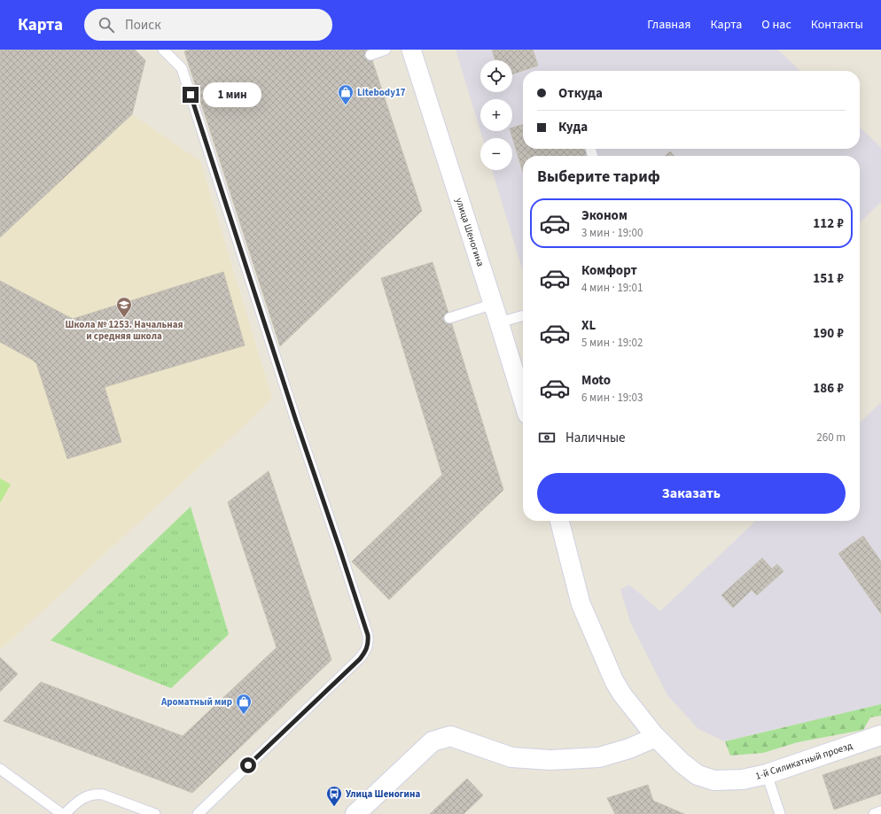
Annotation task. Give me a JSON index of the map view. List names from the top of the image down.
{
  "streets": {
    "street": ["улица Шеногина", "1-й Силикатный проезд"]
  },
  "places": {
    "shop": ["Litebody17", "Ароматный мир"],
    "school or university": ["Школа № 1253. Начальная и средняя школа"],
    "bus stop": ["Улица Шеногина"]
  },
  "page": {
    "header": "Карта",
    "search": "Поиск",
    "nav": [
      "Главная",
      "Карта",
      "О нас",
      "Контакты"
    ],
    "map_buttons": ["+", "−"],
    "banner": ["Откуда", "Куда"],
    "bubble": "1 мин",
    "heading": "Выберите тариф",
    "list": [
      {
        "name": "Эконом",
        "note": "3 мин · 19:00",
        "value": "112 ₽"
      },
      {
        "name": "Комфорт",
        "note": "4 мин · 19:01",
        "value": "151 ₽"
      },
      {
        "name": "XL",
        "note": "5 мин · 19:02",
        "value": "190 ₽"
      },
      {
        "name": "Moto",
        "note": "6 мин · 19:03",
        "value": "186 ₽"
      }
    ],
    "pay": ["Наличные", "260 m"],
    "buttons": "Заказать"
  }
}
